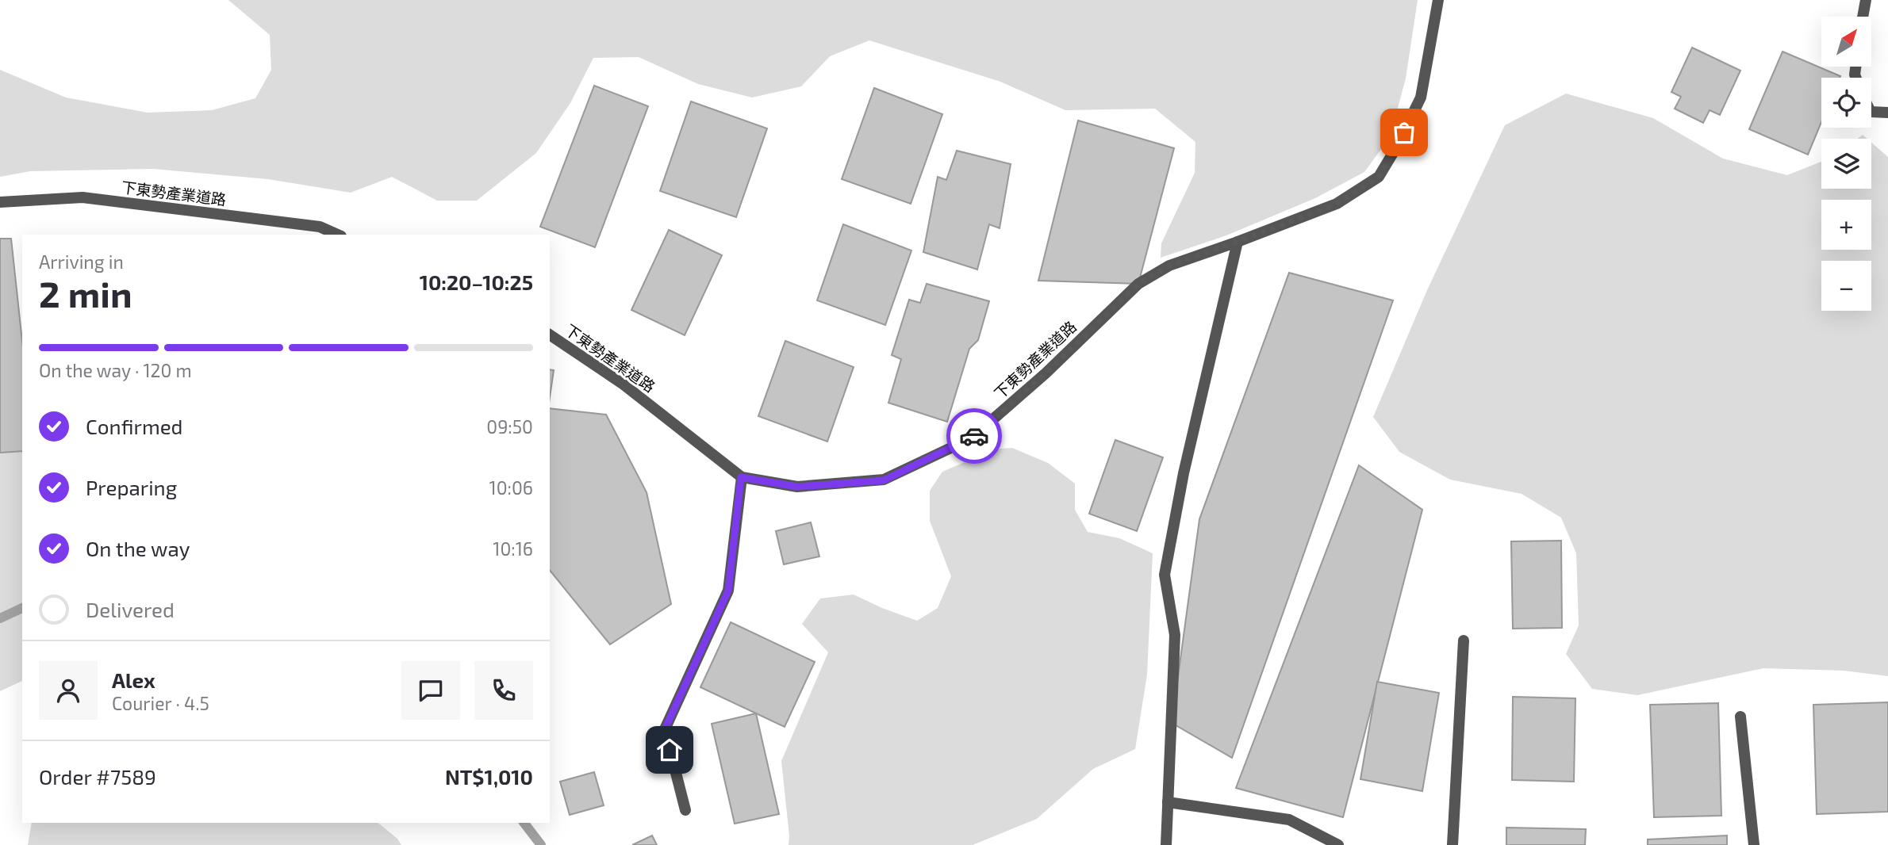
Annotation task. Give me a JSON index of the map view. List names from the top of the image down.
{
  "streets": {
    "street": ["下東勢產業道路"]
  },
  "north": "top right",
  "page": {
    "map_buttons": ["+", "−"],
    "heading": ["2 min", "Arriving in", "10:20–10:25"],
    "panel": [
      "Alex",
      "Courier · 4.5",
      "Order #7589",
      "NT$1,010"
    ],
    "bar": "On the way · 120 m",
    "list": [
      ["Confirmed", "09:50"],
      ["Preparing", "10:06"],
      ["On the way", "10:16"],
      "Delivered"
    ]
  }
}
